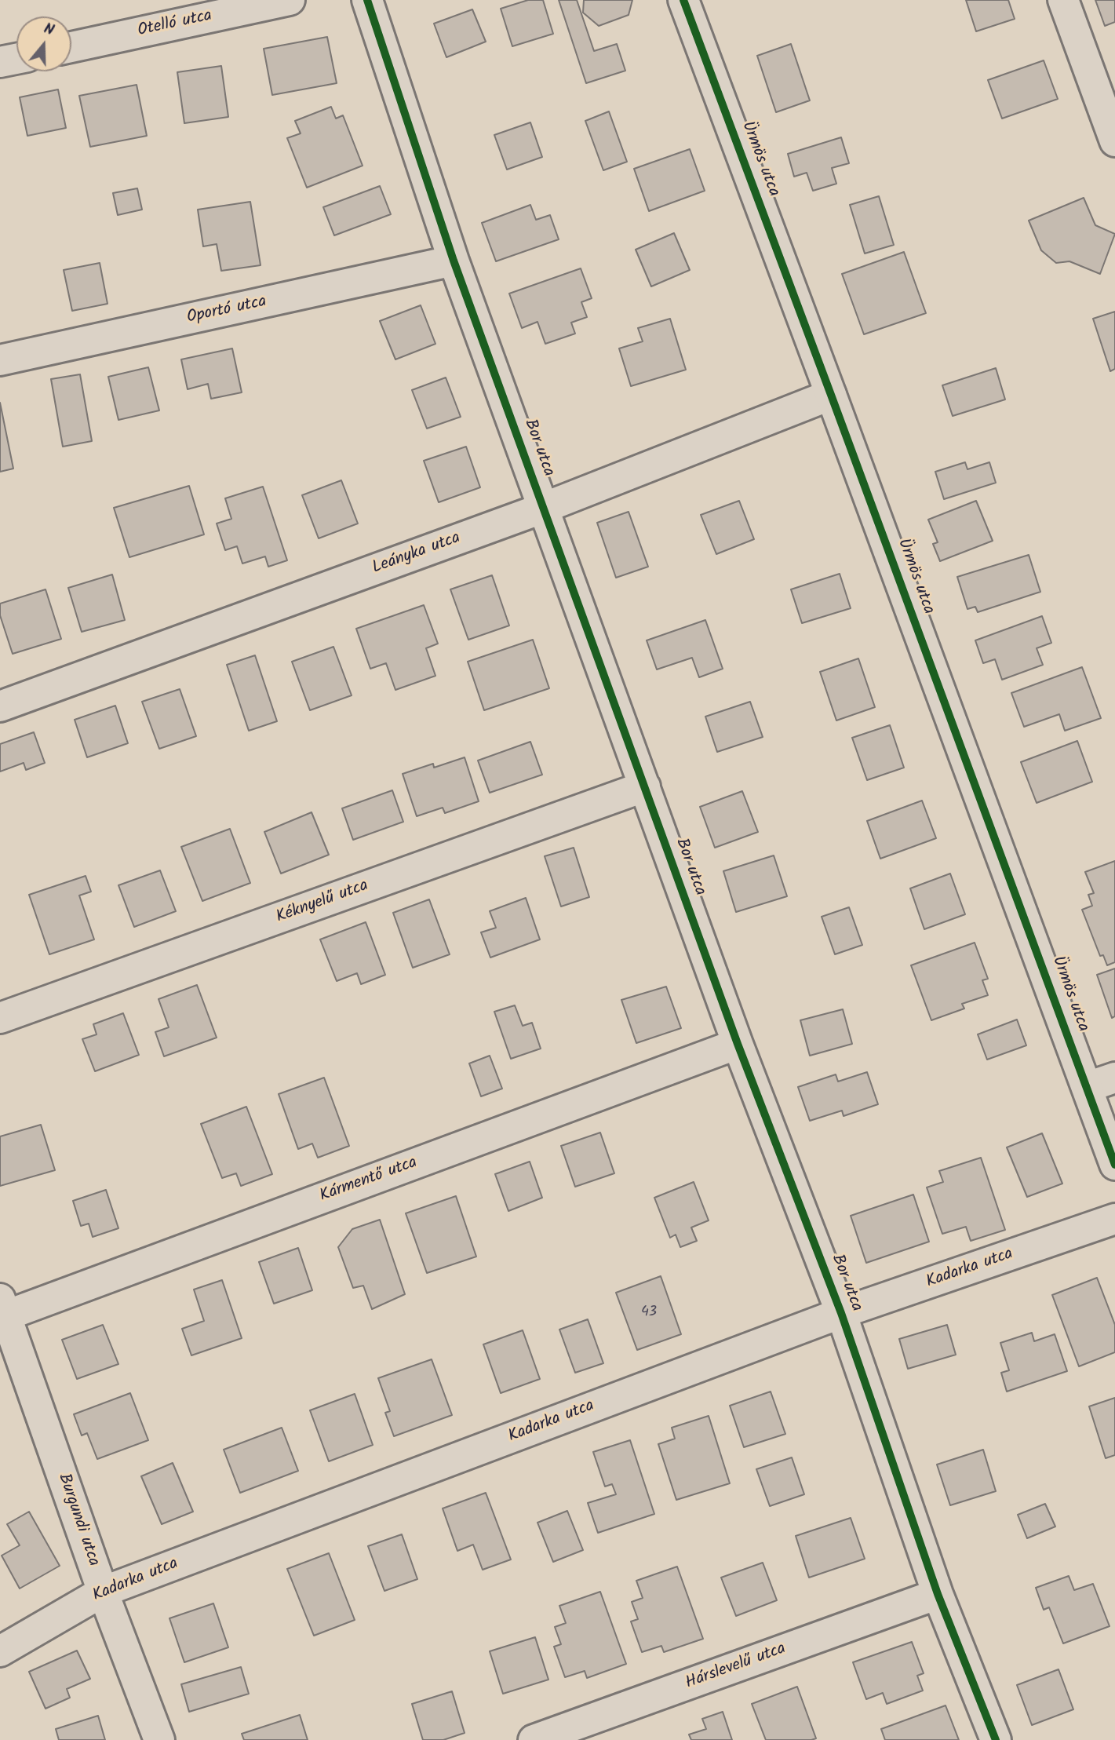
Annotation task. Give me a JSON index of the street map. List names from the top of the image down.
{
  "streets": {
    "street": [
      "Otelló utca",
      "Ürmös utca",
      "Oportó utca",
      "Bor utca",
      "Leányka utca",
      "Kéknyelű utca",
      "Kármentő utca",
      "Kadarka utca",
      "Burgundi utca",
      "Hárslevelű utca"
    ]
  },
  "crossings": [
    ["Ürmös utca", "Leányka utca"],
    ["Oportó utca", "Bor utca"],
    ["Bor utca", "Leányka utca"],
    ["Bor utca", "Kéknyelű utca"],
    ["Bor utca", "Kármentő utca"],
    ["Bor utca", "Kadarka utca"],
    ["Bor utca", "Hárslevelű utca"],
    ["Kármentő utca", "Burgundi utca"],
    ["Kadarka utca", "Burgundi utca"]
  ],
  "house_numbers": ["43"],
  "north": "top"
}
